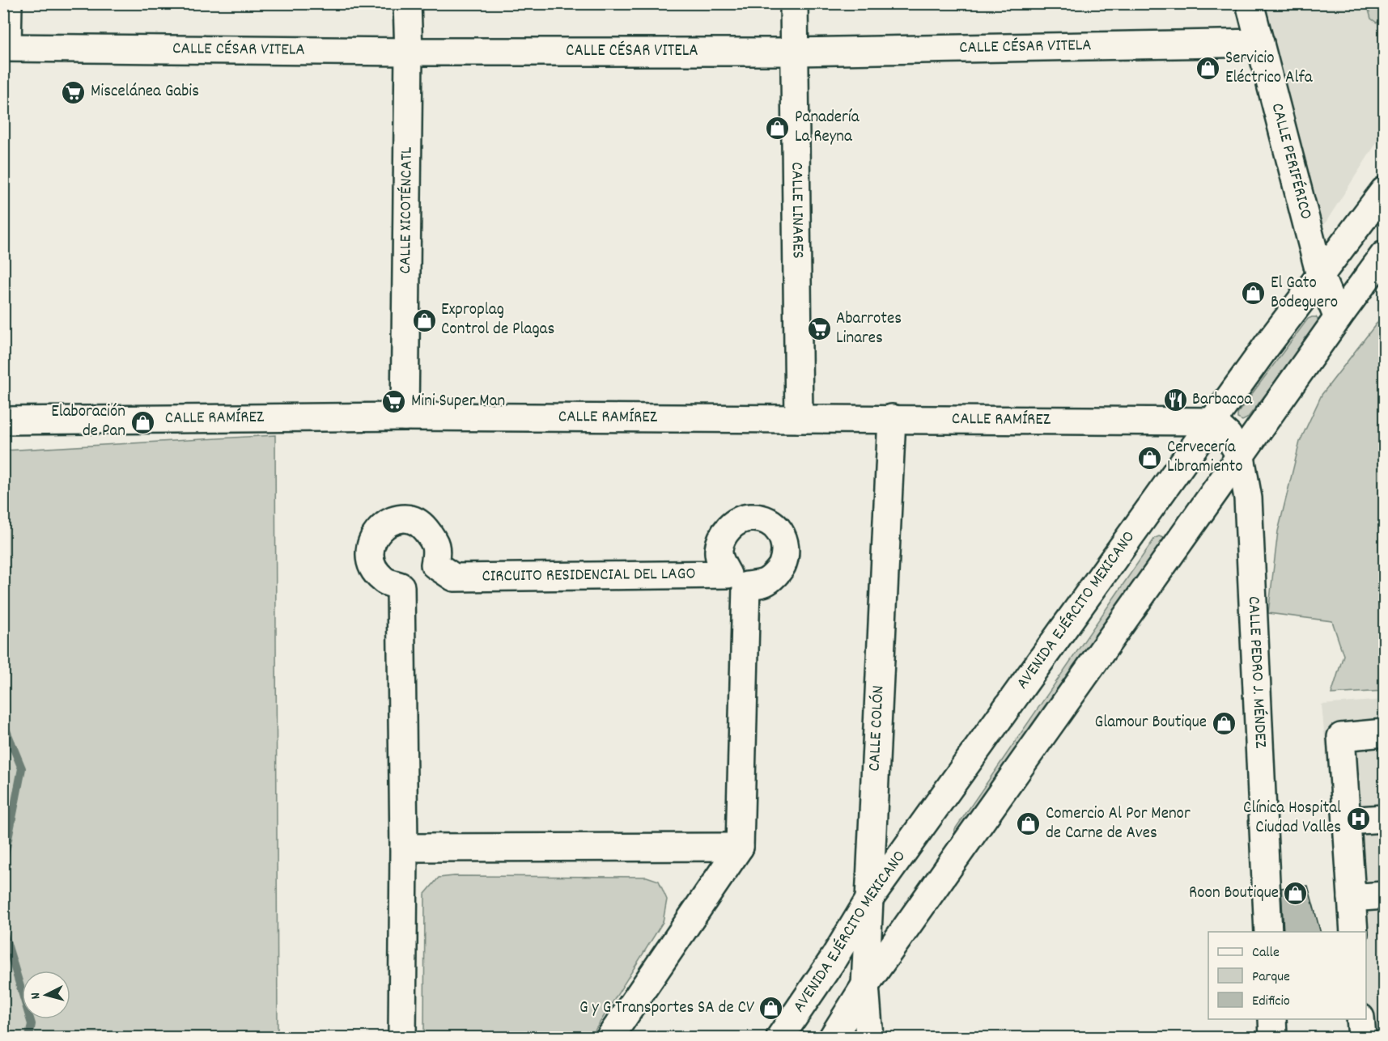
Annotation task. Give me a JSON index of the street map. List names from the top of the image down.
{
  "streets": {
    "street": [
      "CALLE CÉSAR VITELA",
      "CALLE PERIFÉRICO",
      "CALLE XICOTÉNCATL",
      "CALLE LINARES",
      "CALLE RAMÍREZ",
      "CIRCUITO RESIDENCIAL DEL LAGO",
      "AVENIDA EJÉRCITO MEXICANO",
      "CALLE PEDRO J. MÉNDEZ",
      "CALLE COLÓN"
    ]
  },
  "crossings": [
    ["CALLE CÉSAR VITELA", "CALLE PERIFÉRICO"],
    ["CALLE CÉSAR VITELA", "CALLE XICOTÉNCATL"],
    ["CALLE CÉSAR VITELA", "CALLE LINARES"],
    ["CALLE PERIFÉRICO", "AVENIDA EJÉRCITO MEXICANO"],
    ["CALLE XICOTÉNCATL", "CALLE RAMÍREZ"],
    ["CALLE LINARES", "CALLE RAMÍREZ"],
    ["CALLE RAMÍREZ", "AVENIDA EJÉRCITO MEXICANO"],
    ["CALLE RAMÍREZ", "CALLE PEDRO J. MÉNDEZ"],
    ["CALLE RAMÍREZ", "CALLE COLÓN"],
    ["AVENIDA EJÉRCITO MEXICANO", "CALLE PEDRO J. MÉNDEZ"],
    ["AVENIDA EJÉRCITO MEXICANO", "CALLE COLÓN"]
  ],
  "places": {
    "shop": [
      "Servicio Eléctrico Alfa",
      "Panadería La Reyna",
      "El Gato Bodeguero",
      "Exproplag Control de Plagas",
      "Elaboración de Pan",
      "Cervecería Libramiento",
      "Glamour Boutique",
      "Comercio Al Por Menor de Carne de Aves",
      "Roon Boutique",
      "G y G Transportes SA de CV"
    ],
    "supermarket": ["Miscelánea Gabis", "Abarrotes Linares", "Mini Super Man"],
    "restaurant": ["Barbacoa"],
    "hospital": ["Clínica Hospital Ciudad Valles"]
  },
  "legend": ["Calle", "Parque", "Edificio"],
  "north": "left"
}
